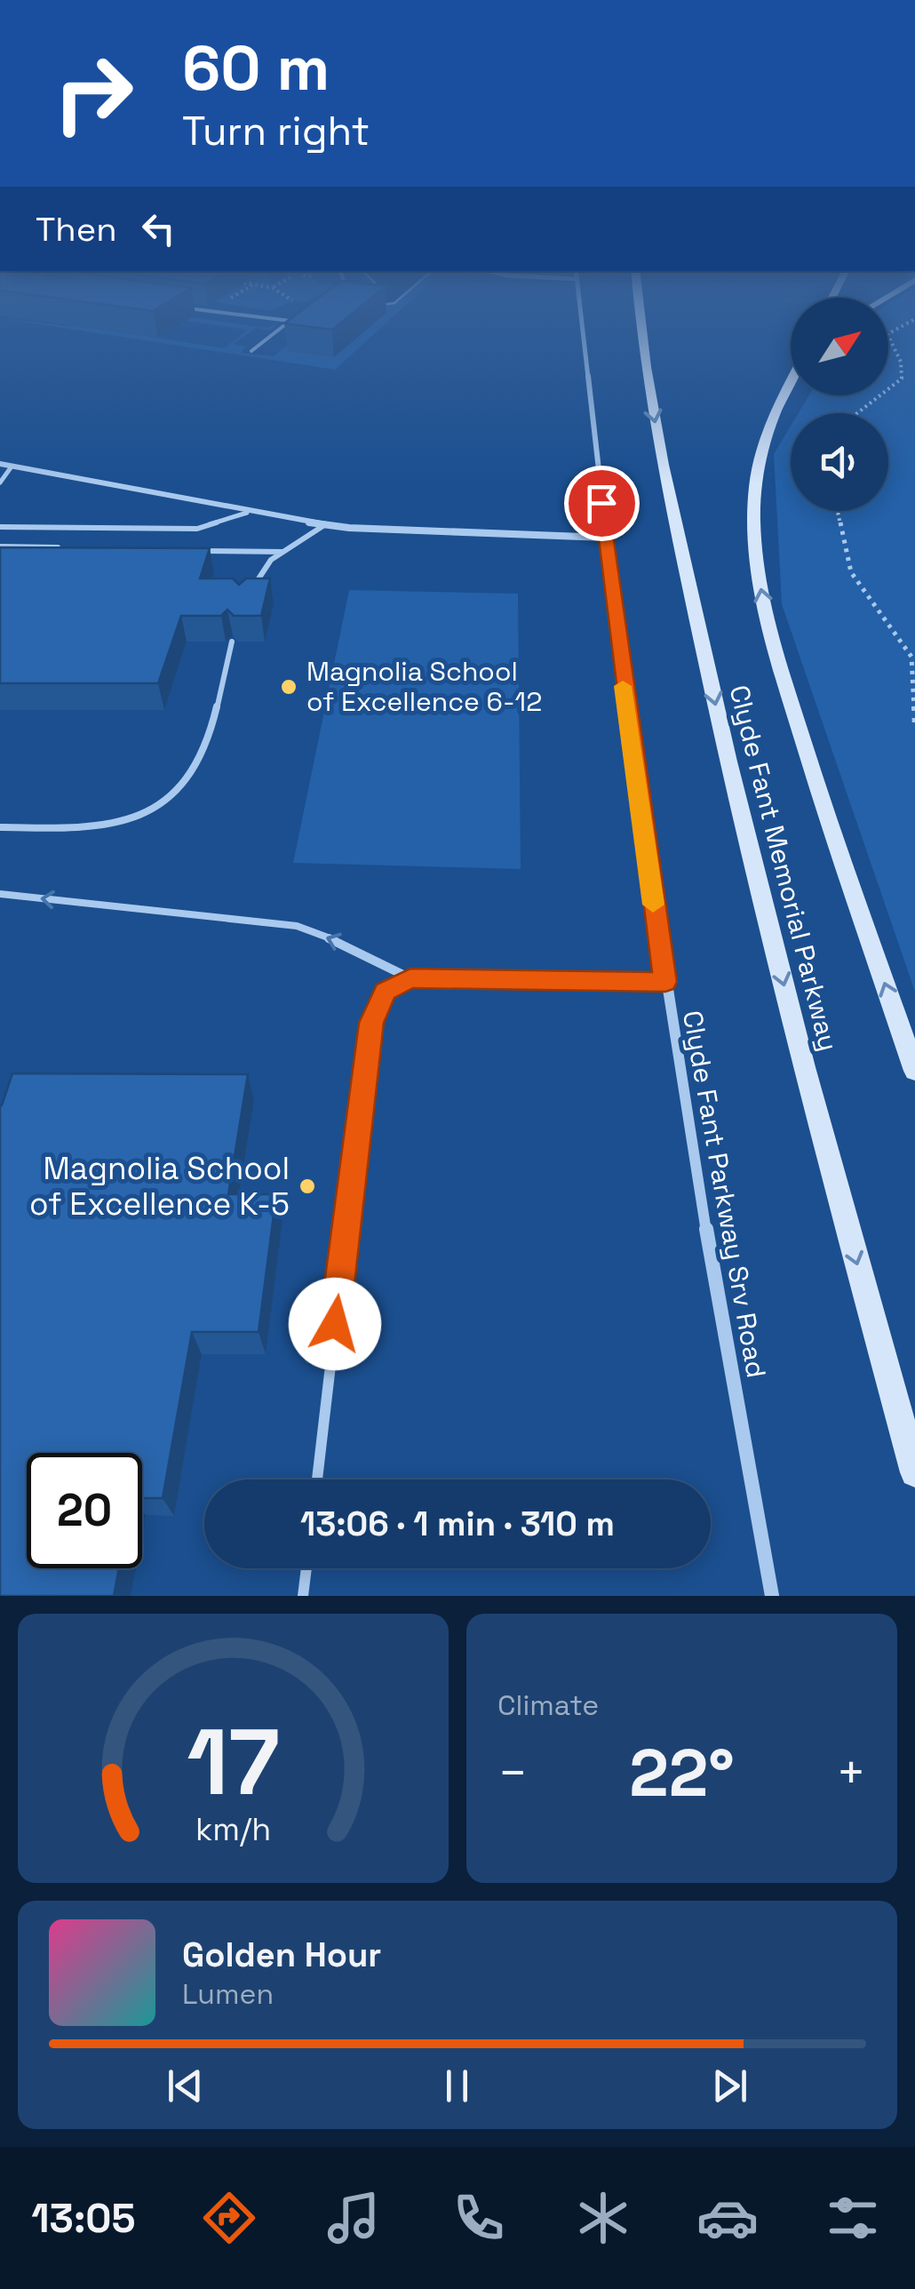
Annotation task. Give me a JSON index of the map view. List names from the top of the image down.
{
  "streets": {
    "main road": ["Clyde Fant Memorial Parkway"],
    "street": ["Clyde Fant Parkway Srv Road"]
  },
  "places": ["Magnolia School of Excellence 6-12", "Magnolia School of Excellence K-5"],
  "north": "top right",
  "page": {
    "turn": ["60 m", "Turn right"],
    "then": "Then",
    "limit": "20",
    "trip": "13:06 · 1 min · 310 m",
    "tile": "Climate",
    "heat": ["−", "22°", "+"],
    "song": ["Golden Hour", "Lumen"],
    "tabs": "13:05",
    "gauge": ["17", "km/h"]
  }
}
